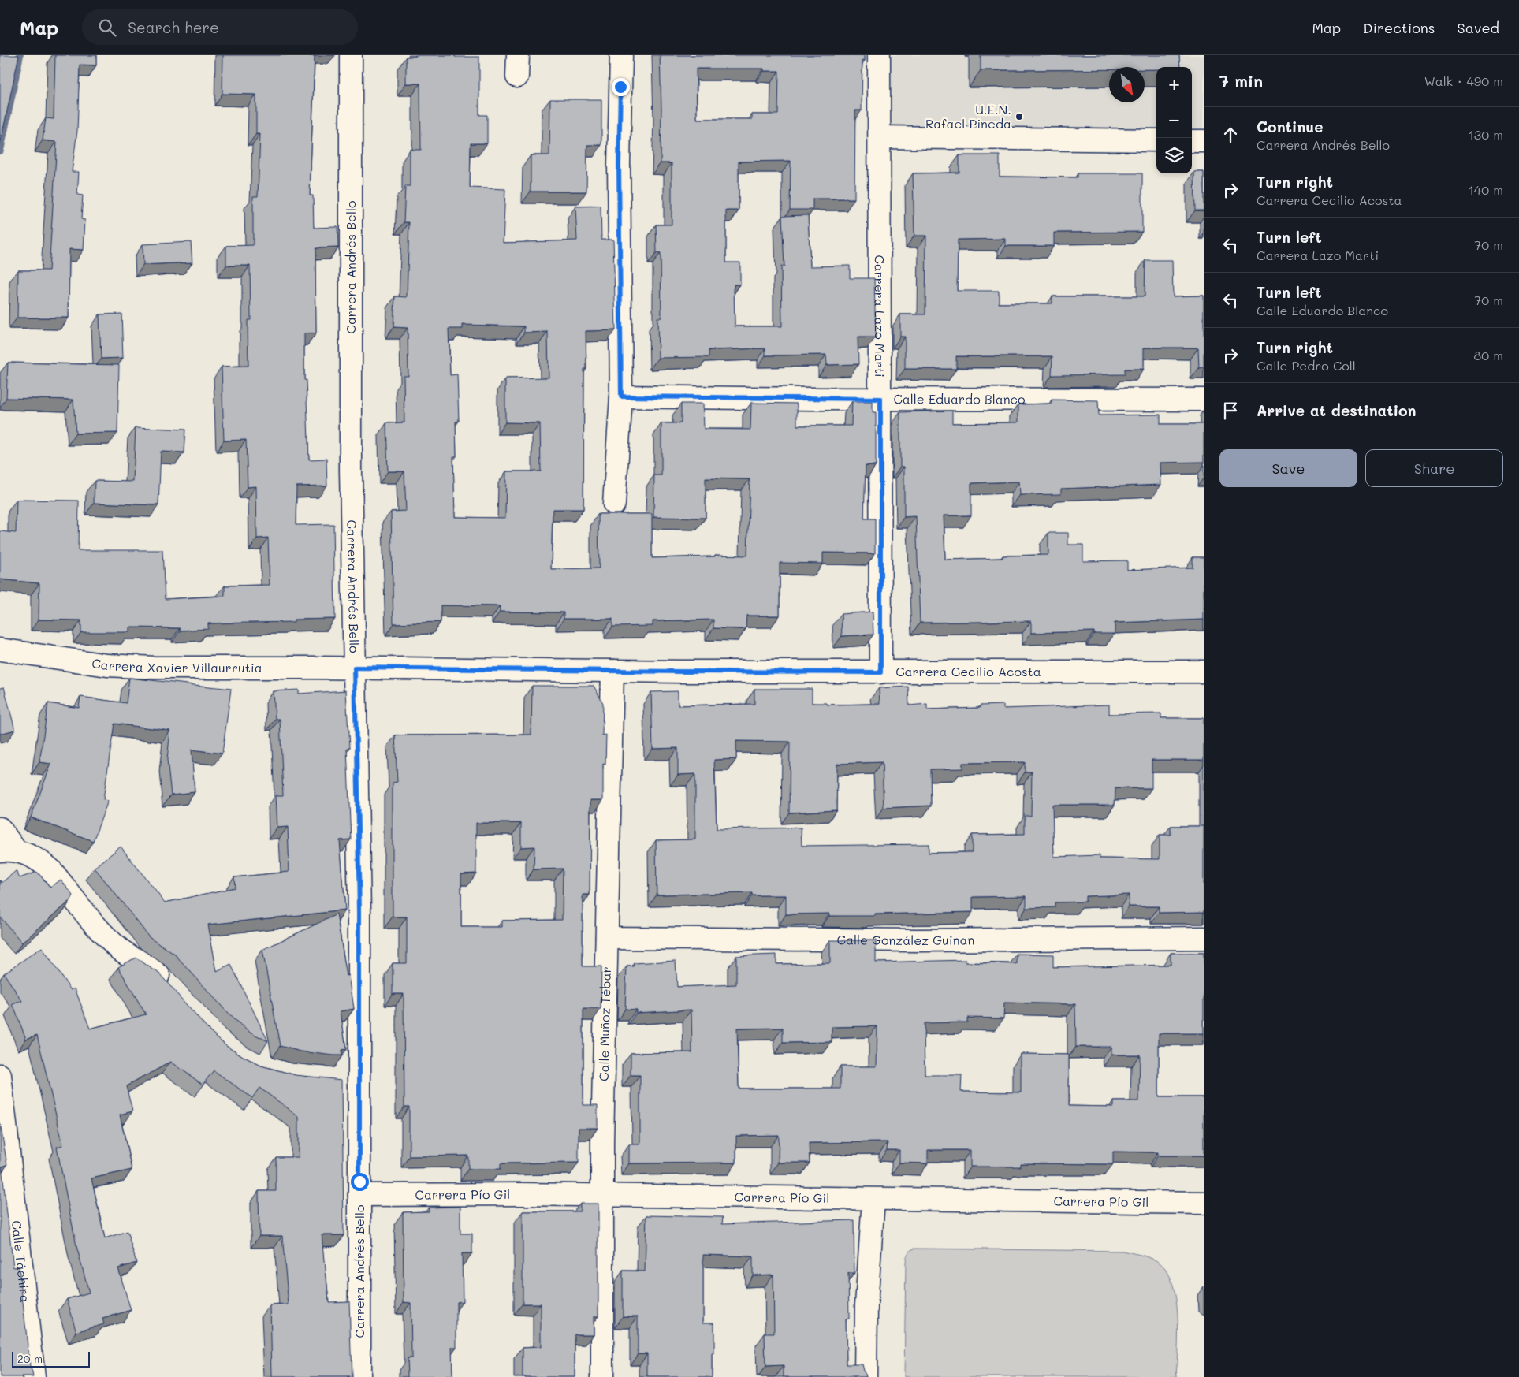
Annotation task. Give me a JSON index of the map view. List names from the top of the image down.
{
  "streets": {
    "street": [
      "Carrera Andrés Bello",
      "Carrera Lazo Marti",
      "Calle Eduardo Blanco",
      "Carrera Xavier Villaurrutia",
      "Carrera Cecilio Acosta",
      "Calle González Guinan",
      "Calle Muñoz Tébar",
      "Carrera Pío Gil",
      "Calle Táchira"
    ]
  },
  "crossings": [
    ["Carrera Andrés Bello", "Carrera Xavier Villaurrutia"],
    ["Carrera Andrés Bello", "Carrera Cecilio Acosta"],
    ["Carrera Andrés Bello", "Carrera Pío Gil"],
    ["Carrera Lazo Marti", "Calle Eduardo Blanco"],
    ["Carrera Lazo Marti", "Carrera Cecilio Acosta"],
    ["Carrera Xavier Villaurrutia", "Carrera Cecilio Acosta"],
    ["Carrera Cecilio Acosta", "Calle Muñoz Tébar"],
    ["Calle González Guinan", "Calle Muñoz Tébar"],
    ["Calle Muñoz Tébar", "Carrera Pío Gil"]
  ],
  "places": ["U.E.N. Rafael Pineda"],
  "scale_bar": "20 m",
  "north": "bottom right",
  "page": {
    "header": "Map",
    "search": "Search here",
    "nav": ["Map", "Directions", "Saved"],
    "heading": ["7 min", "Walk · 490 m"],
    "map_buttons": ["+", "−"],
    "list": [
      ["Continue", "Carrera Andrés Bello", "130 m"],
      ["Turn right", "Carrera Cecilio Acosta", "140 m"],
      ["Turn left", "Carrera Lazo Marti", "70 m"],
      ["Turn left", "Calle Eduardo Blanco", "70 m"],
      ["Turn right", "Calle Pedro Coll", "80 m"],
      "Arrive at destination"
    ],
    "buttons": ["Save", "Share"],
    "scale": "20 m"
  }
}
